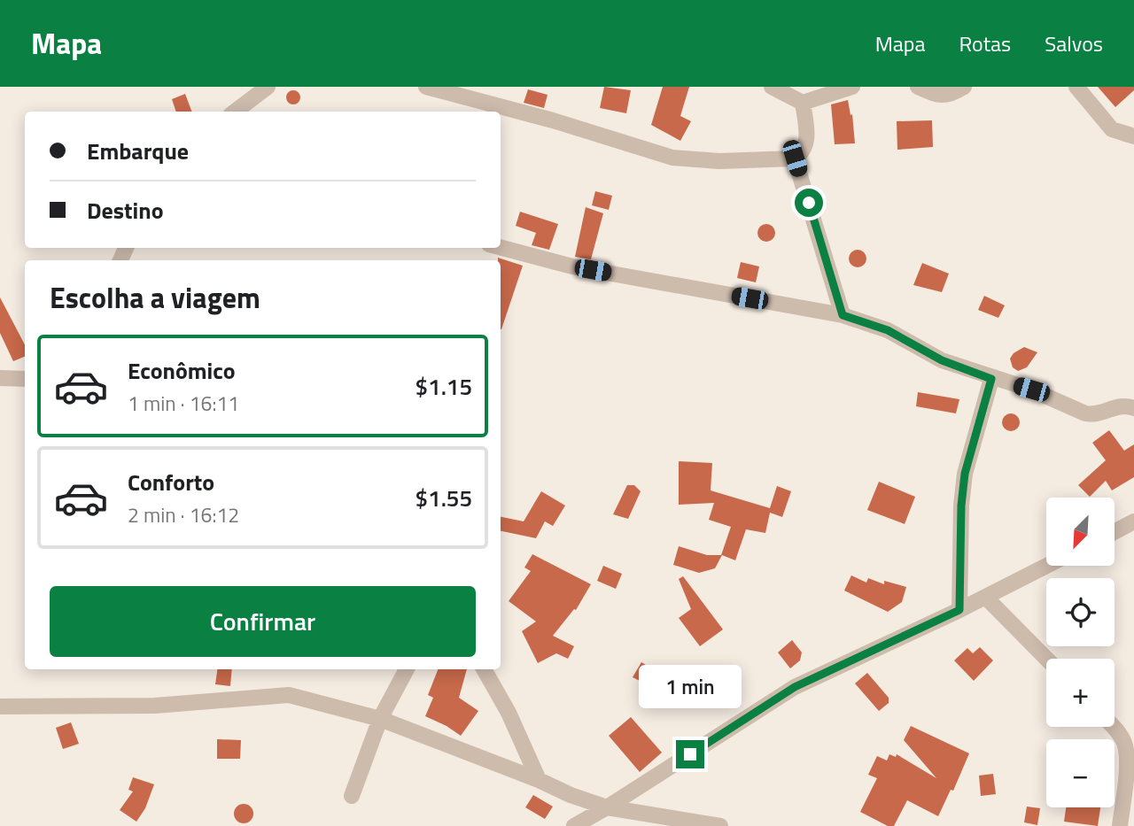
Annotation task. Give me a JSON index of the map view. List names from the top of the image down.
{
  "north": "bottom left",
  "page": {
    "header": "Mapa",
    "nav": ["Mapa", "Rotas", "Salvos"],
    "banner": ["Embarque", "Destino"],
    "heading": "Escolha a viagem",
    "list": [
      {
        "name": "Econômico",
        "note": "1 min · 16:11",
        "value": "$1.15"
      },
      {
        "name": "Conforto",
        "note": "2 min · 16:12",
        "value": "$1.55"
      }
    ],
    "map_buttons": ["+", "−"],
    "buttons": "Confirmar",
    "bubble": "1 min"
  }
}
